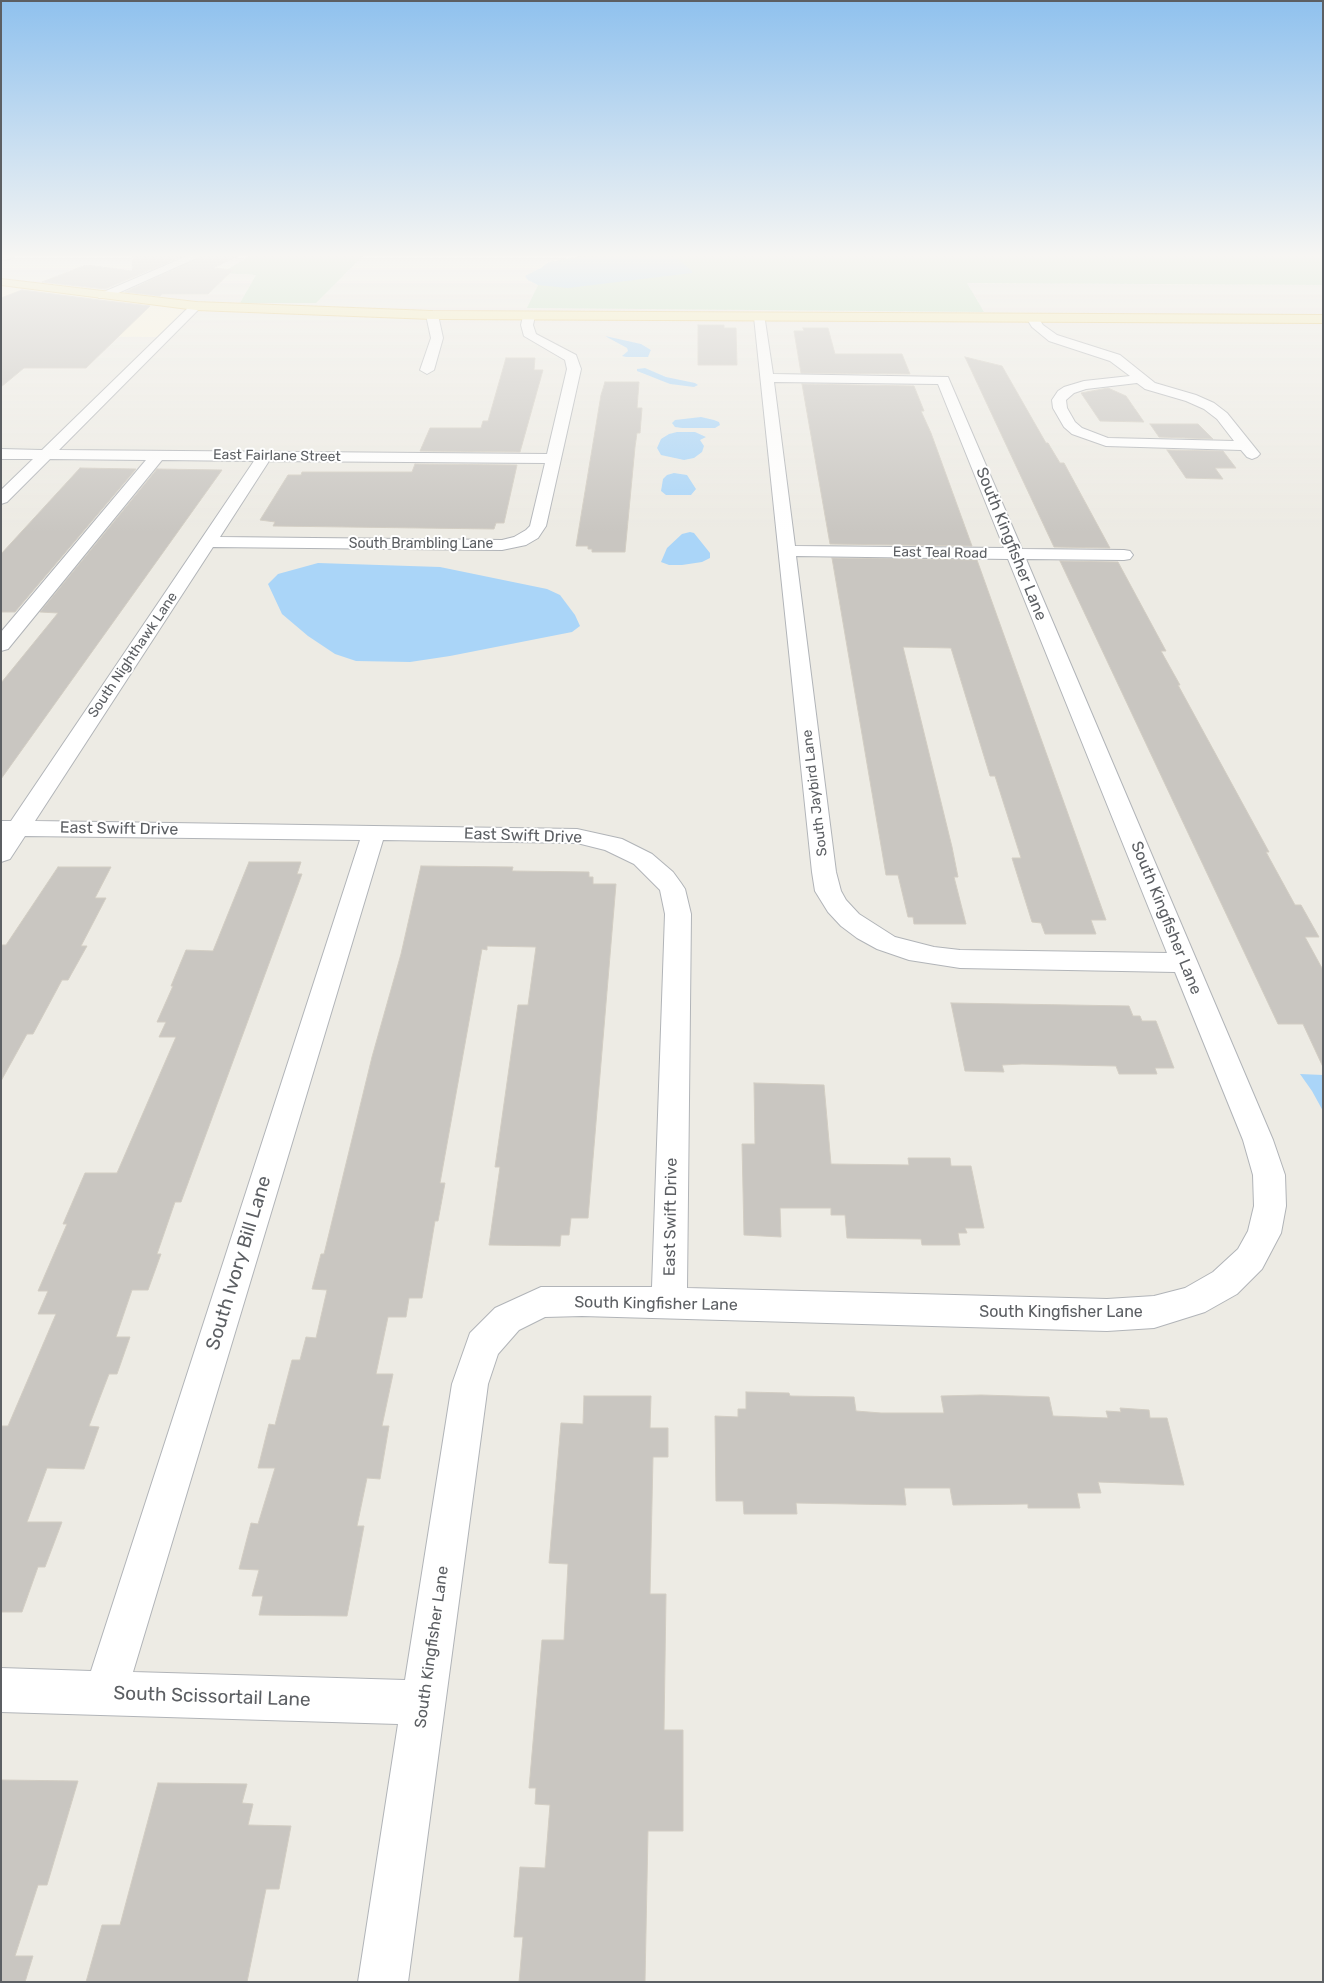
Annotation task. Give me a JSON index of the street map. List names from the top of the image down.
{
  "streets": {
    "street": [
      "East Fairlane Street",
      "South Brambling Lane",
      "South Kingfisher Lane",
      "East Teal Road",
      "South Nighthawk Lane",
      "South Jaybird Lane",
      "East Swift Drive",
      "South Ivory Bill Lane",
      "South Scissortail Lane"
    ]
  },
  "crossings": [
    ["East Fairlane Street", "South Brambling Lane"],
    ["East Fairlane Street", "South Nighthawk Lane"],
    ["South Brambling Lane", "South Nighthawk Lane"],
    ["South Kingfisher Lane", "East Teal Road"],
    ["South Kingfisher Lane", "South Jaybird Lane"],
    ["South Kingfisher Lane", "East Swift Drive"],
    ["South Kingfisher Lane", "South Scissortail Lane"],
    ["East Teal Road", "South Jaybird Lane"],
    ["South Nighthawk Lane", "East Swift Drive"],
    ["East Swift Drive", "South Ivory Bill Lane"],
    ["South Ivory Bill Lane", "South Scissortail Lane"]
  ]
}
